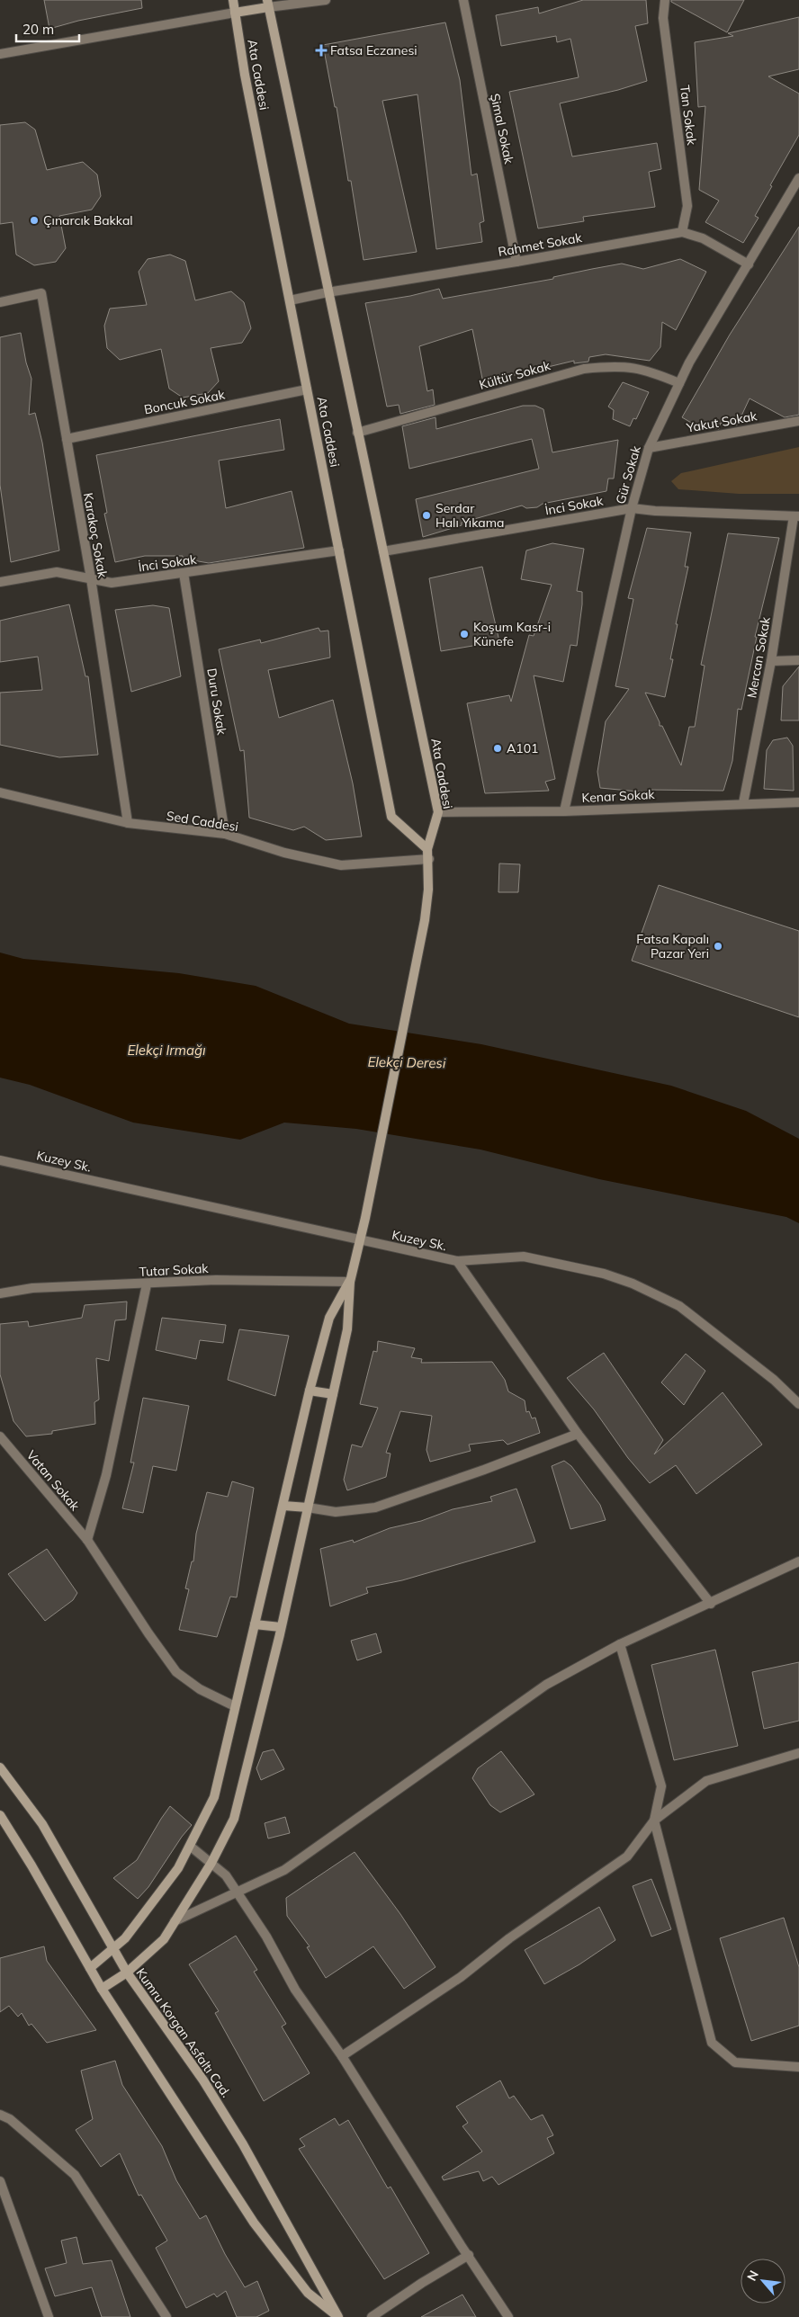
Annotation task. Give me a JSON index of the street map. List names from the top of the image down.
{
  "streets": {
    "main road": ["Ata Caddesi", "Kumru Korgan Asfaltı Cad."],
    "street": [
      "Tan Sokak",
      "Şimal Sokak",
      "Rahmet Sokak",
      "Kültür Sokak",
      "Boncuk Sokak",
      "Yakut Sokak",
      "Gür Sokak",
      "İnci Sokak",
      "Karakoç Sokak",
      "Mercan Sokak",
      "Duru Sokak",
      "Kenar Sokak",
      "Sed Caddesi",
      "Kuzey Sk.",
      "Tutar Sokak",
      "Vatan Sokak"
    ]
  },
  "crossings": [
    ["Ata Caddesi", "Rahmet Sokak"],
    ["Ata Caddesi", "Kültür Sokak"],
    ["Ata Caddesi", "Boncuk Sokak"],
    ["Ata Caddesi", "İnci Sokak"],
    ["Ata Caddesi", "Kenar Sokak"],
    ["Tan Sokak", "Rahmet Sokak"],
    ["Şimal Sokak", "Rahmet Sokak"],
    ["Rahmet Sokak", "Gür Sokak"],
    ["Kültür Sokak", "Gür Sokak"],
    ["Boncuk Sokak", "Karakoç Sokak"],
    ["Yakut Sokak", "Gür Sokak"],
    ["Gür Sokak", "İnci Sokak"],
    ["Gür Sokak", "Kenar Sokak"],
    ["İnci Sokak", "Karakoç Sokak"],
    ["İnci Sokak", "Mercan Sokak"],
    ["İnci Sokak", "Duru Sokak"],
    ["Karakoç Sokak", "Sed Caddesi"],
    ["Mercan Sokak", "Kenar Sokak"],
    ["Duru Sokak", "Sed Caddesi"]
  ],
  "water": ["Elekçi Irmağı", "Elekçi Deresi"],
  "places": {
    "health": ["Fatsa Eczanesi"],
    "other": [
      "Çınarcık Bakkal",
      "Serdar Halı Yıkama",
      "Koşum Kasr-i Künefe",
      "A101",
      "Fatsa Kapalı Pazar Yeri"
    ]
  },
  "scale_bar": "20 m",
  "north": "top left"
}
